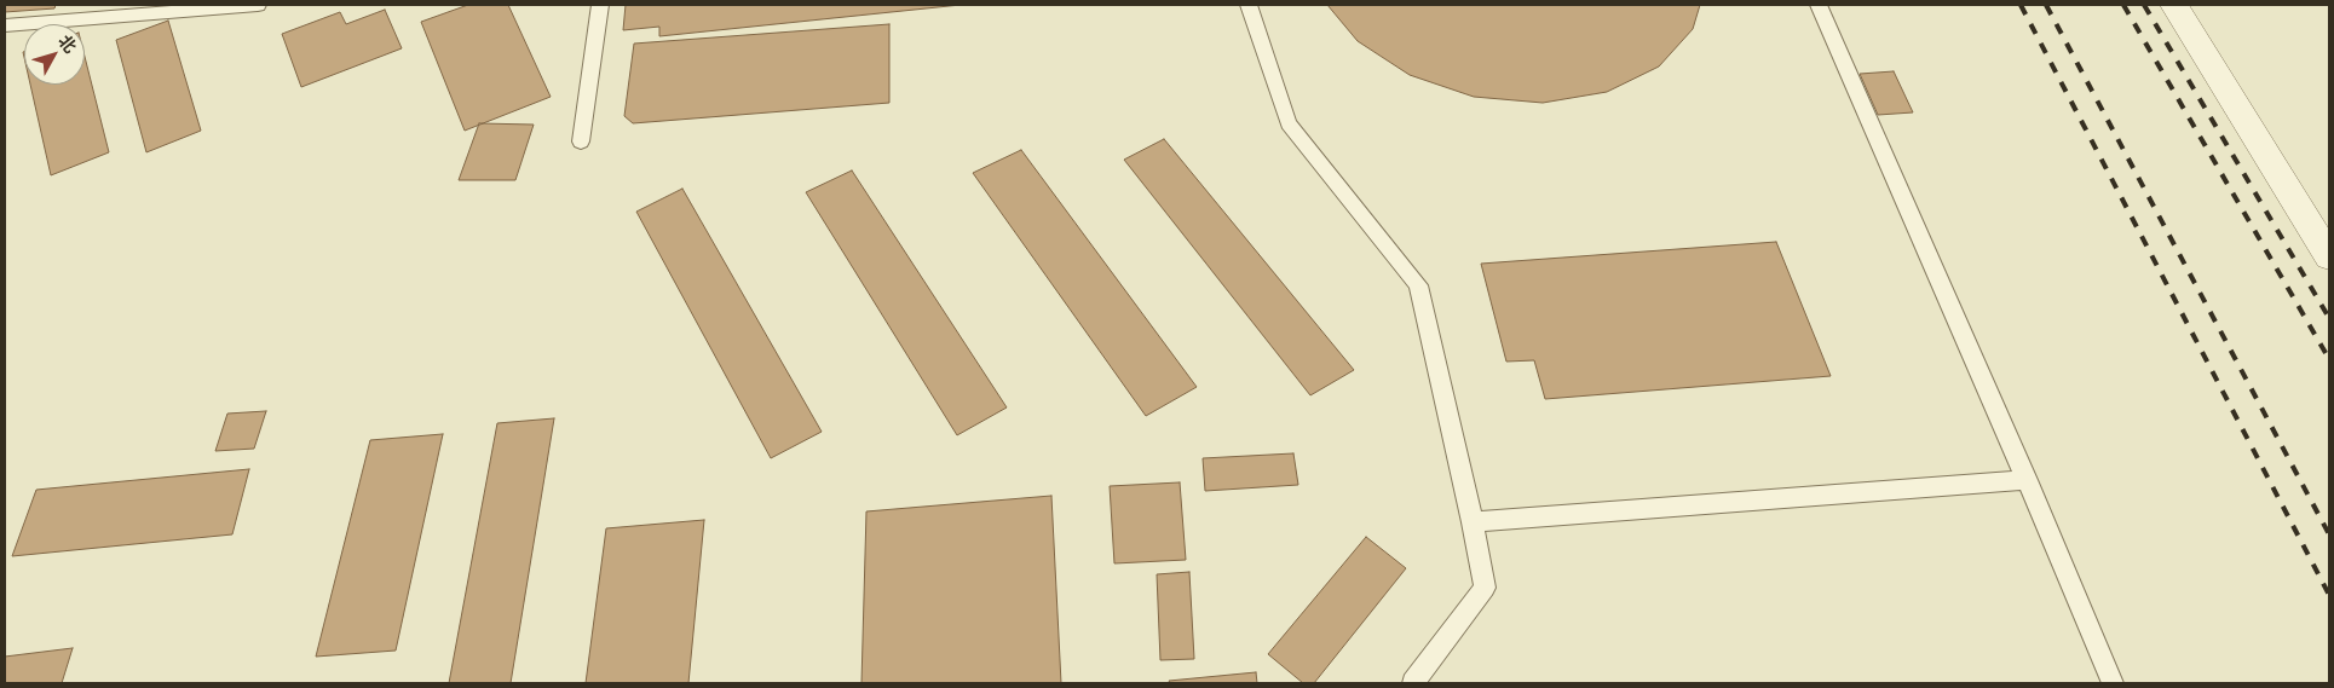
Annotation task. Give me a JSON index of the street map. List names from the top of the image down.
{
  "north": "top right"
}
